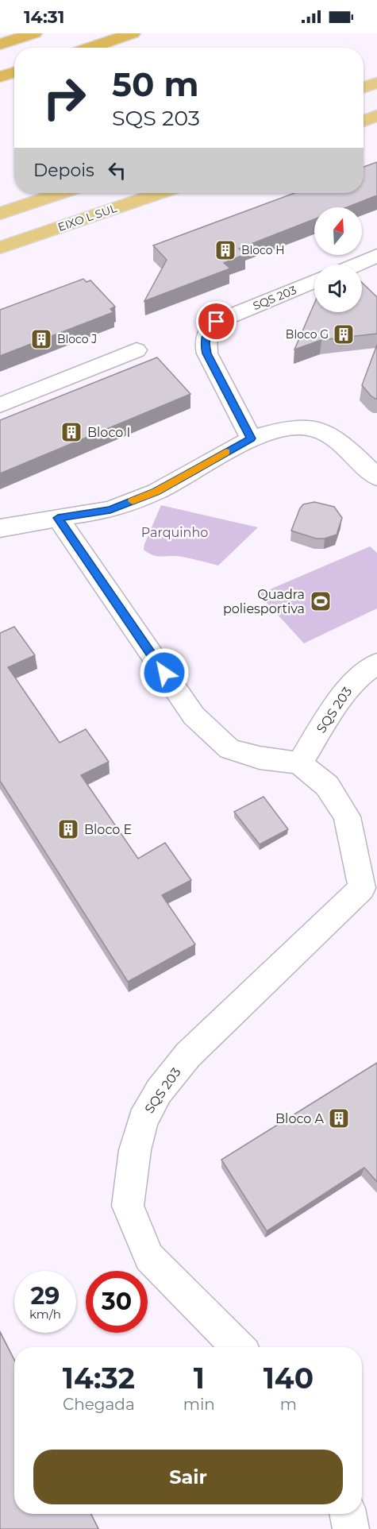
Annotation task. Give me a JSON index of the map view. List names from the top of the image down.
{
  "streets": {
    "main road": ["EIXO L SUL"],
    "street": ["SQS 203"]
  },
  "parks": ["Parquinho"],
  "places": {
    "building": [
      "Bloco H",
      "Bloco G",
      "Bloco J",
      "Bloco I",
      "Bloco E",
      "Bloco A"
    ],
    "sports": ["Quadra poliesportiva"]
  },
  "north": "top",
  "page": {
    "status": "14:31",
    "turn": ["50 m", "SQS 203"],
    "then": "Depois",
    "speed": "29 km/h",
    "limit": "30",
    "eta": [
      "14:32",
      "Chegada",
      "1",
      "min",
      "140",
      "m"
    ],
    "buttons": "Sair"
  }
}
